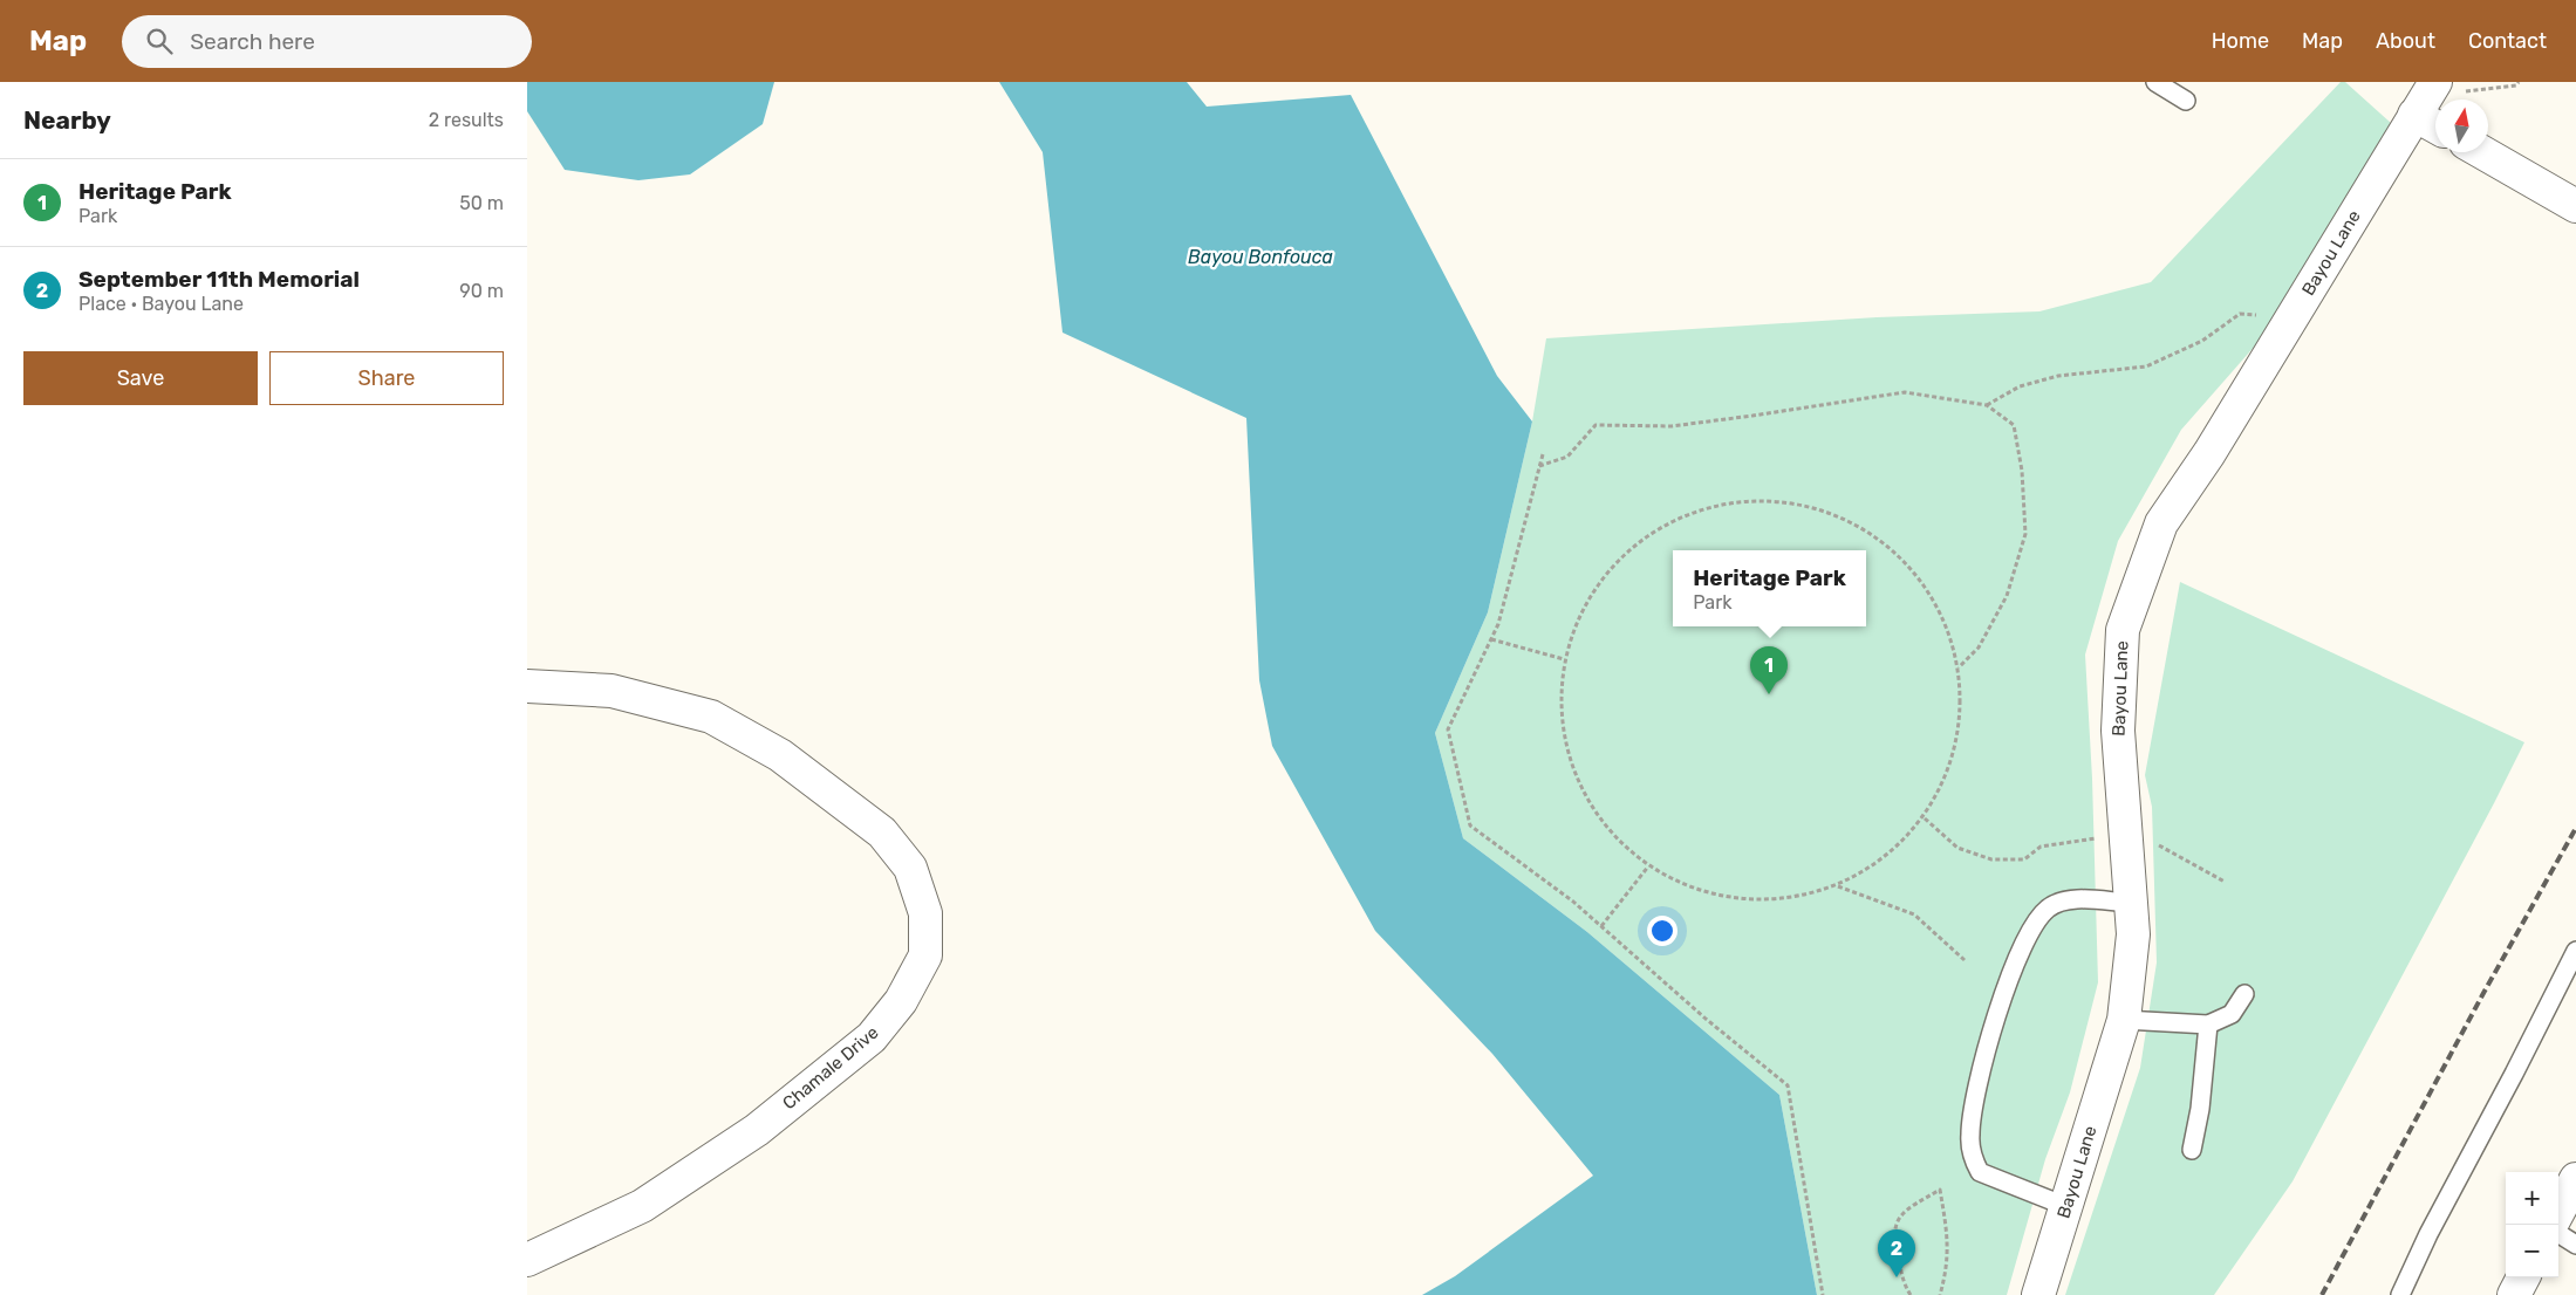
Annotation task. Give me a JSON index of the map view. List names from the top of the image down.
{
  "streets": {
    "street": ["Bayou Lane", "Chamale Drive"]
  },
  "water": ["Bayou Bonfouca"],
  "north": "top",
  "page": {
    "header": "Map",
    "search": "Search here",
    "nav": [
      "Home",
      "Map",
      "About",
      "Contact"
    ],
    "heading": ["Nearby", "2 results"],
    "list": [
      {
        "mark": "1",
        "name": "Heritage Park",
        "note": "Park",
        "value": "50 m"
      },
      {
        "mark": "2",
        "name": "September 11th Memorial",
        "note": "Place · Bayou Lane",
        "value": "90 m"
      }
    ],
    "buttons": ["Save", "Share"],
    "popup": ["Heritage Park", "Park"],
    "pins": ["1", "2"],
    "map_buttons": ["+", "−"]
  }
}
